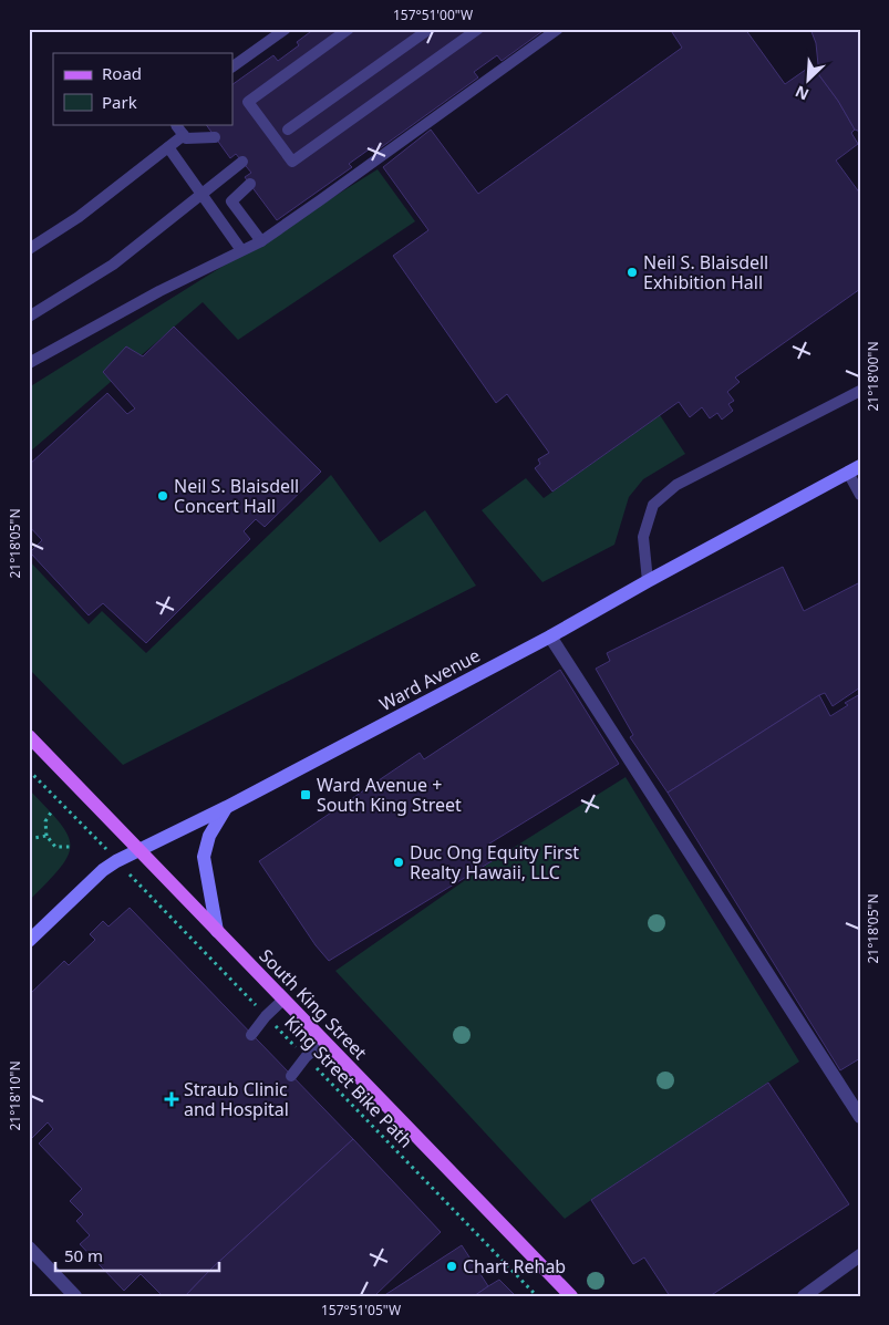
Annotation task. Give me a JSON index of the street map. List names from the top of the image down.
{
  "streets": {
    "main road": ["Ward Avenue", "South King Street"],
    "path": ["King Street Bike Path"]
  },
  "crossings": [
    ["Ward Avenue", "South King Street"],
    ["Ward Avenue", "King Street Bike Path"]
  ],
  "places": {
    "other": [
      "Neil S. Blaisdell Exhibition Hall",
      "Neil S. Blaisdell Concert Hall",
      "Duc Ong Equity First Realty Hawaii, LLC",
      "Chart Rehab"
    ],
    "transit": ["Ward Avenue + South King Street"],
    "health": ["Straub Clinic and Hospital"]
  },
  "legend": ["Road", "Park"],
  "scale_bar": "50 m",
  "north": "bottom left",
  "coordinates": [
    "157°51'00\"W",
    "21°18'00\"N",
    "21°18'05\"N",
    "21°18'10\"N",
    "157°51'05\"W"
  ]
}
